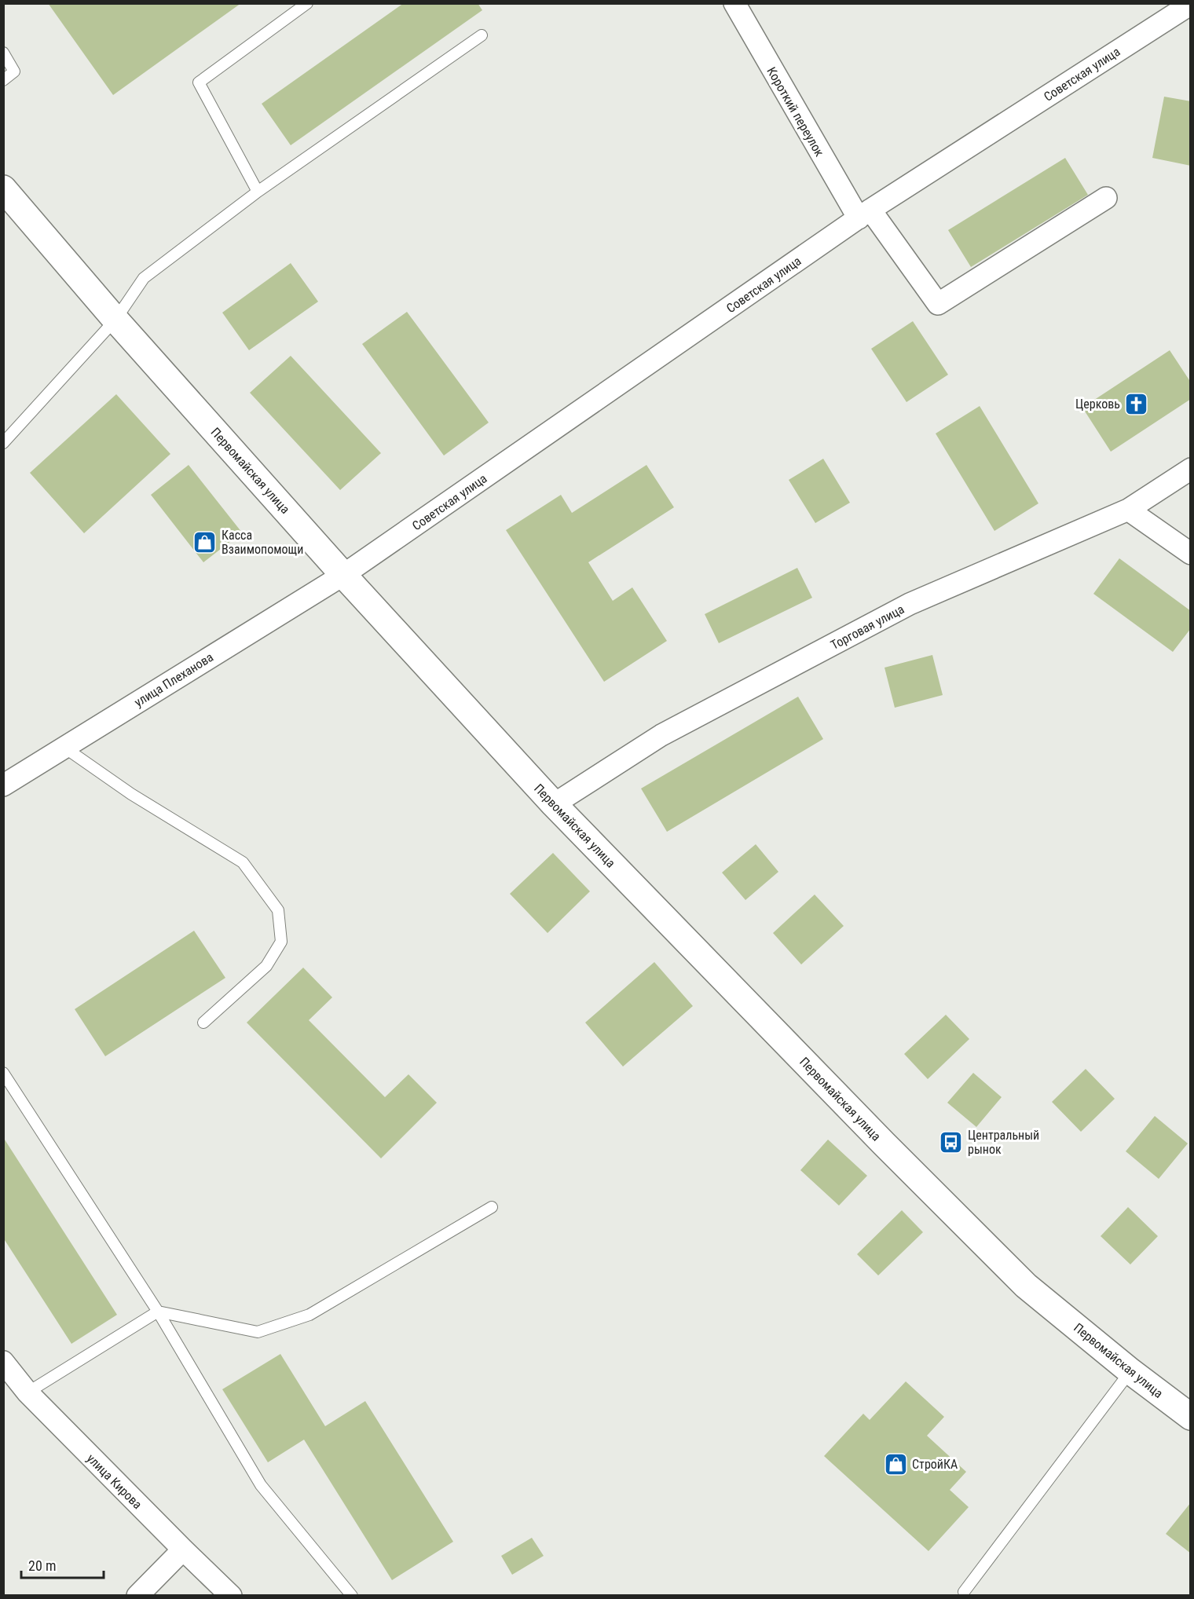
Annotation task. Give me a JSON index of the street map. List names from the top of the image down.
{
  "streets": {
    "main road": ["Первомайская улица"],
    "street": [
      "Советская улица",
      "Короткий переулок",
      "Торговая улица",
      "улица Плеханова",
      "улица Кирова"
    ]
  },
  "crossings": [
    ["Советская улица", "Короткий переулок"],
    ["Советская улица", "Первомайская улица"],
    ["Советская улица", "улица Плеханова"],
    ["Первомайская улица", "Торговая улица"],
    ["Первомайская улица", "улица Плеханова"]
  ],
  "places": {
    "church": ["Церковь"],
    "shop": ["Касса Взаимопомощи", "СтройКА"],
    "bus stop": ["Центральный рынок"]
  },
  "scale_bar": "20 m"
}
